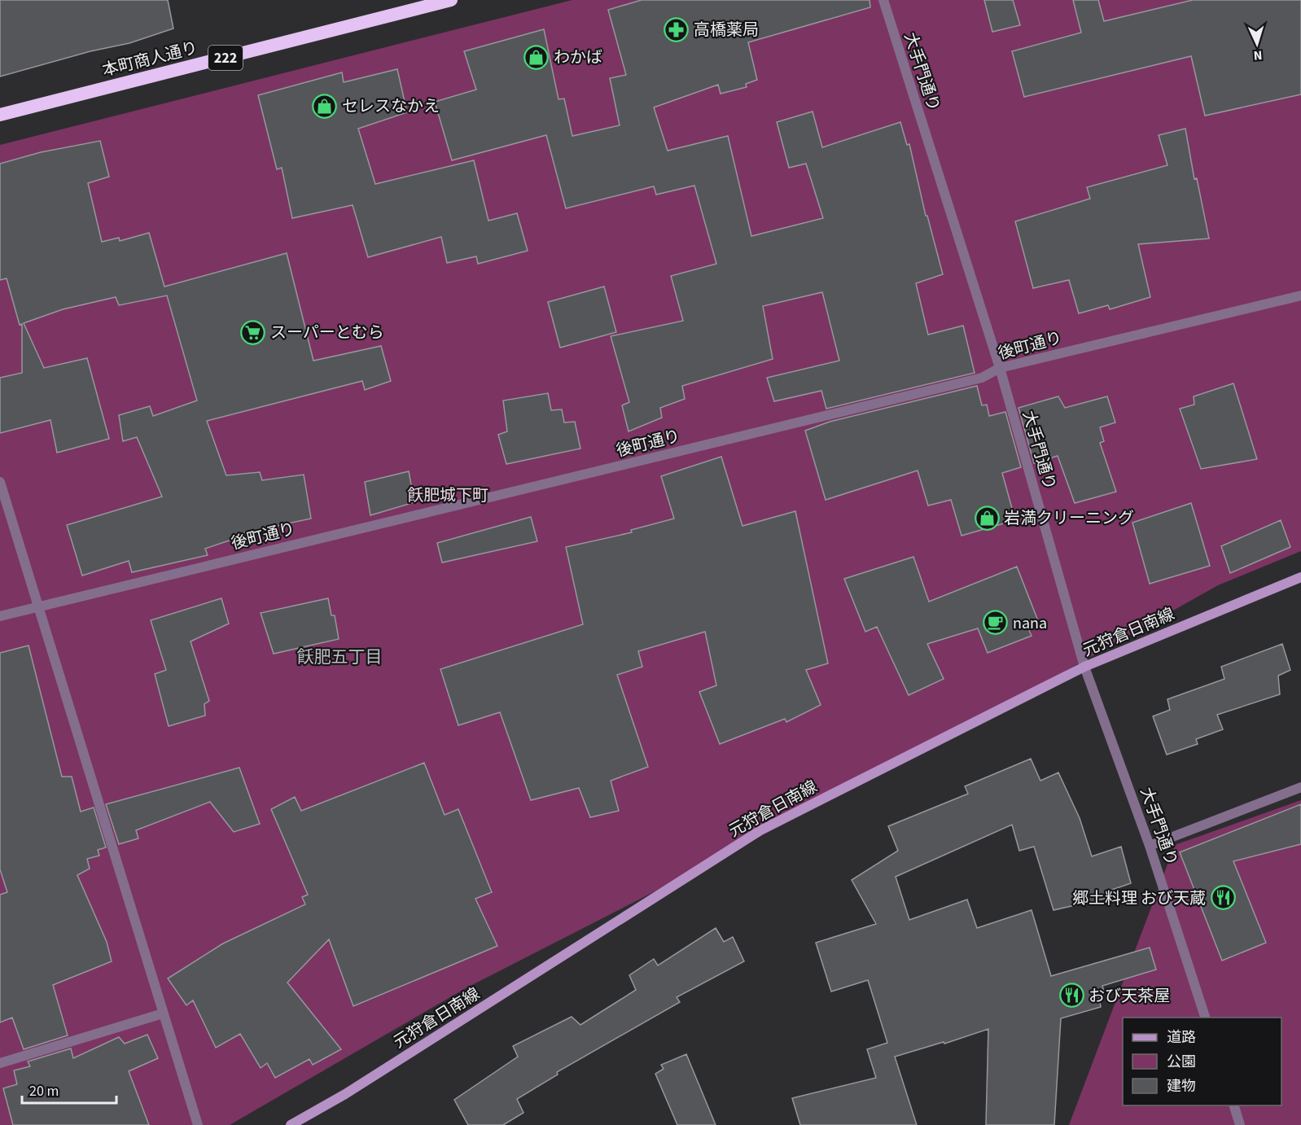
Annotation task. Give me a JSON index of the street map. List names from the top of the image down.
{
  "streets": {
    "highway": ["222", "本町商人通り"],
    "main road": ["元狩倉日南線"],
    "street": ["大手門通り", "後町通り"]
  },
  "crossings": [
    ["大手門通り", "後町通り"],
    ["大手門通り", "元狩倉日南線"]
  ],
  "districts": ["飫肥五丁目"],
  "parks": ["飫肥城下町"],
  "places": {
    "pharmacy": ["高橋薬局"],
    "shop": ["わかば", "セレスなかえ", "岩満クリーニング"],
    "supermarket": ["スーパーとむら"],
    "cafe": ["nana"],
    "restaurant": ["郷土料理 おび天蔵", "おび天茶屋"]
  },
  "legend": ["道路", "公園", "建物"],
  "scale_bar": "20 m",
  "north": "bottom"
}
